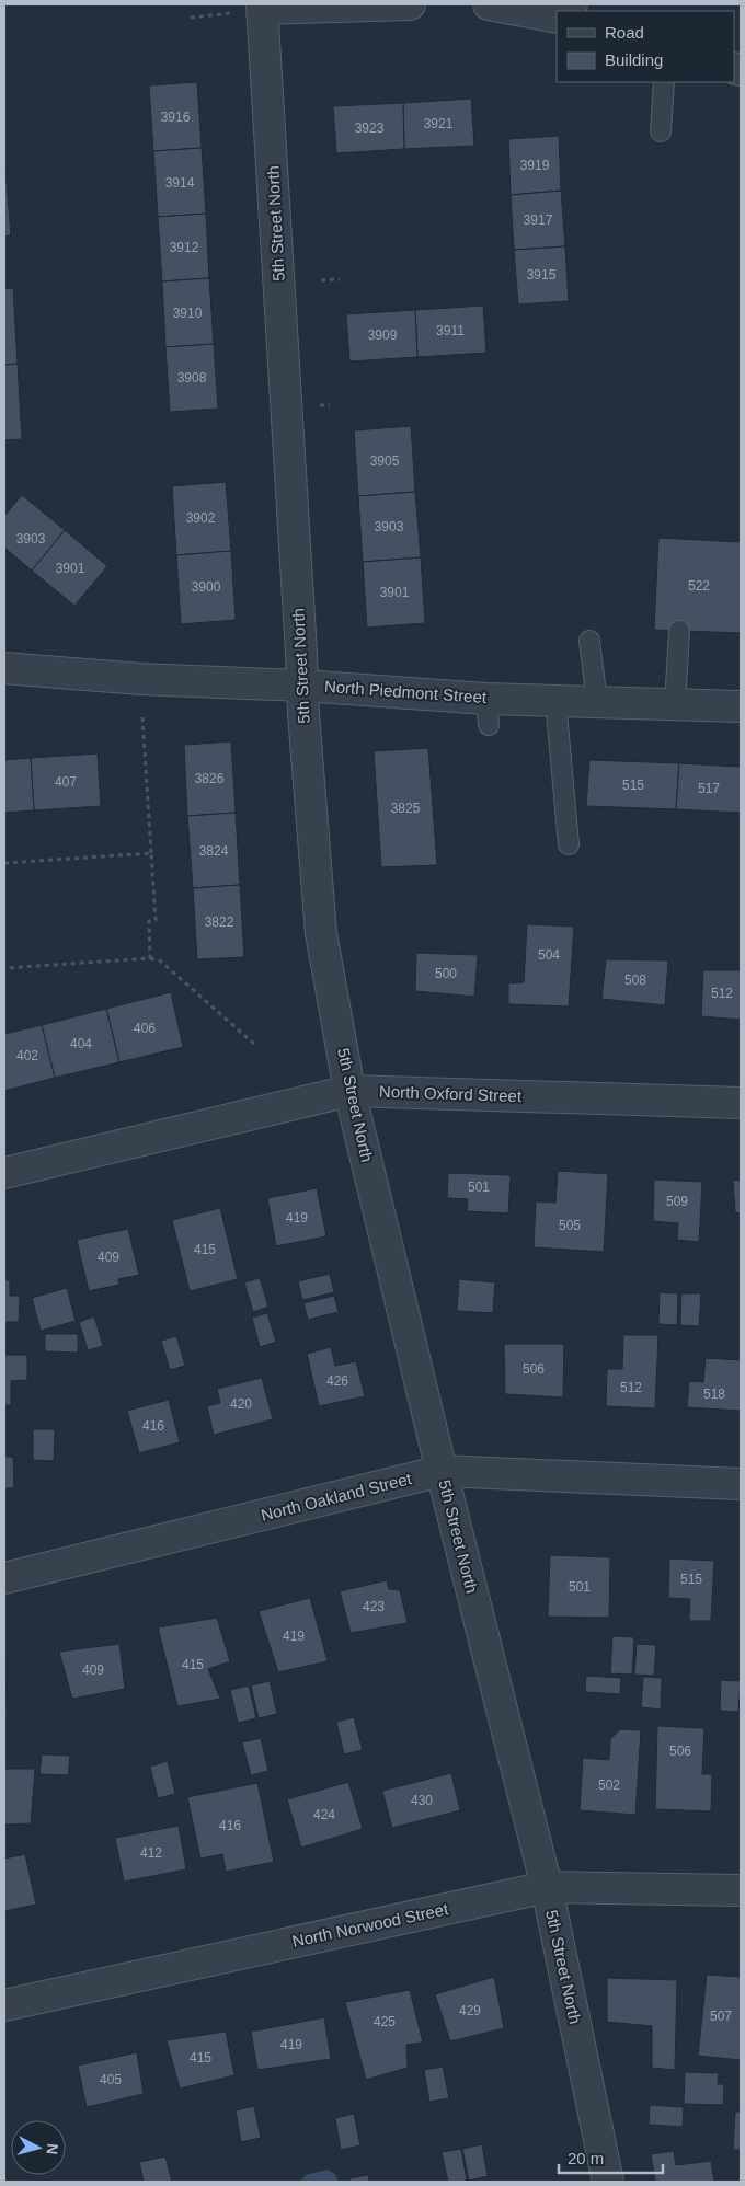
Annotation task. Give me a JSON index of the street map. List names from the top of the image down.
{
  "streets": {
    "street": [
      "5th Street North",
      "North Piedmont Street",
      "North Oxford Street",
      "North Oakland Street",
      "North Norwood Street"
    ]
  },
  "crossings": [
    ["5th Street North", "North Piedmont Street"],
    ["5th Street North", "North Oxford Street"],
    ["5th Street North", "North Oakland Street"],
    ["5th Street North", "North Norwood Street"]
  ],
  "house_numbers": [
    "3916",
    "3921",
    "3923",
    "3919",
    "3914",
    "3917",
    "3912",
    "3915",
    "3910",
    "3911",
    "3909",
    "3908",
    "3905",
    "3902",
    "3903",
    "3903",
    "3901",
    "522",
    "3900",
    "3901",
    "3826",
    "407",
    "515",
    "517",
    "3825",
    "3824",
    "3822",
    "504",
    "500",
    "508",
    "512",
    "406",
    "404",
    "402",
    "501",
    "509",
    "419",
    "505",
    "415",
    "409",
    "506",
    "426",
    "512",
    "518",
    "420",
    "416",
    "515",
    "501",
    "423",
    "419",
    "415",
    "409",
    "506",
    "502",
    "430",
    "424",
    "416",
    "412",
    "429",
    "507",
    "425",
    "419",
    "415",
    "405"
  ],
  "legend": ["Road", "Building"],
  "scale_bar": "20 m",
  "north": "right"
}
